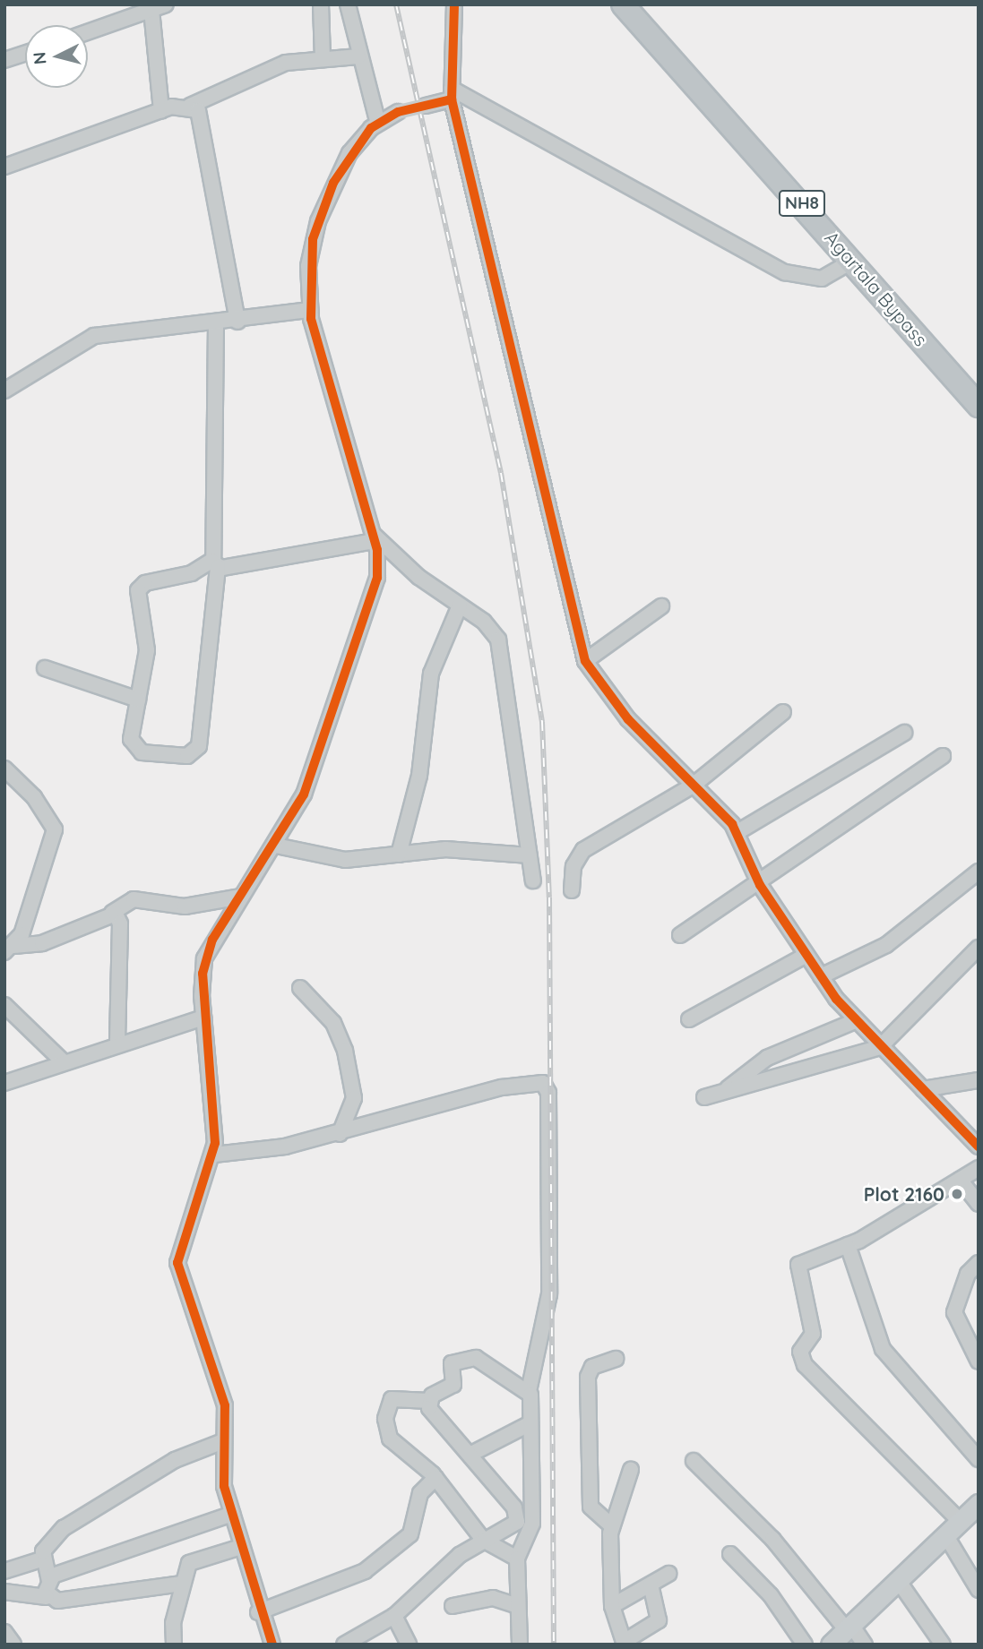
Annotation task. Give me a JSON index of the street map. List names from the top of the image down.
{
  "streets": {
    "highway": ["NH8", "Agartala Bypass"]
  },
  "places": ["Plot 2160"],
  "north": "left"
}
